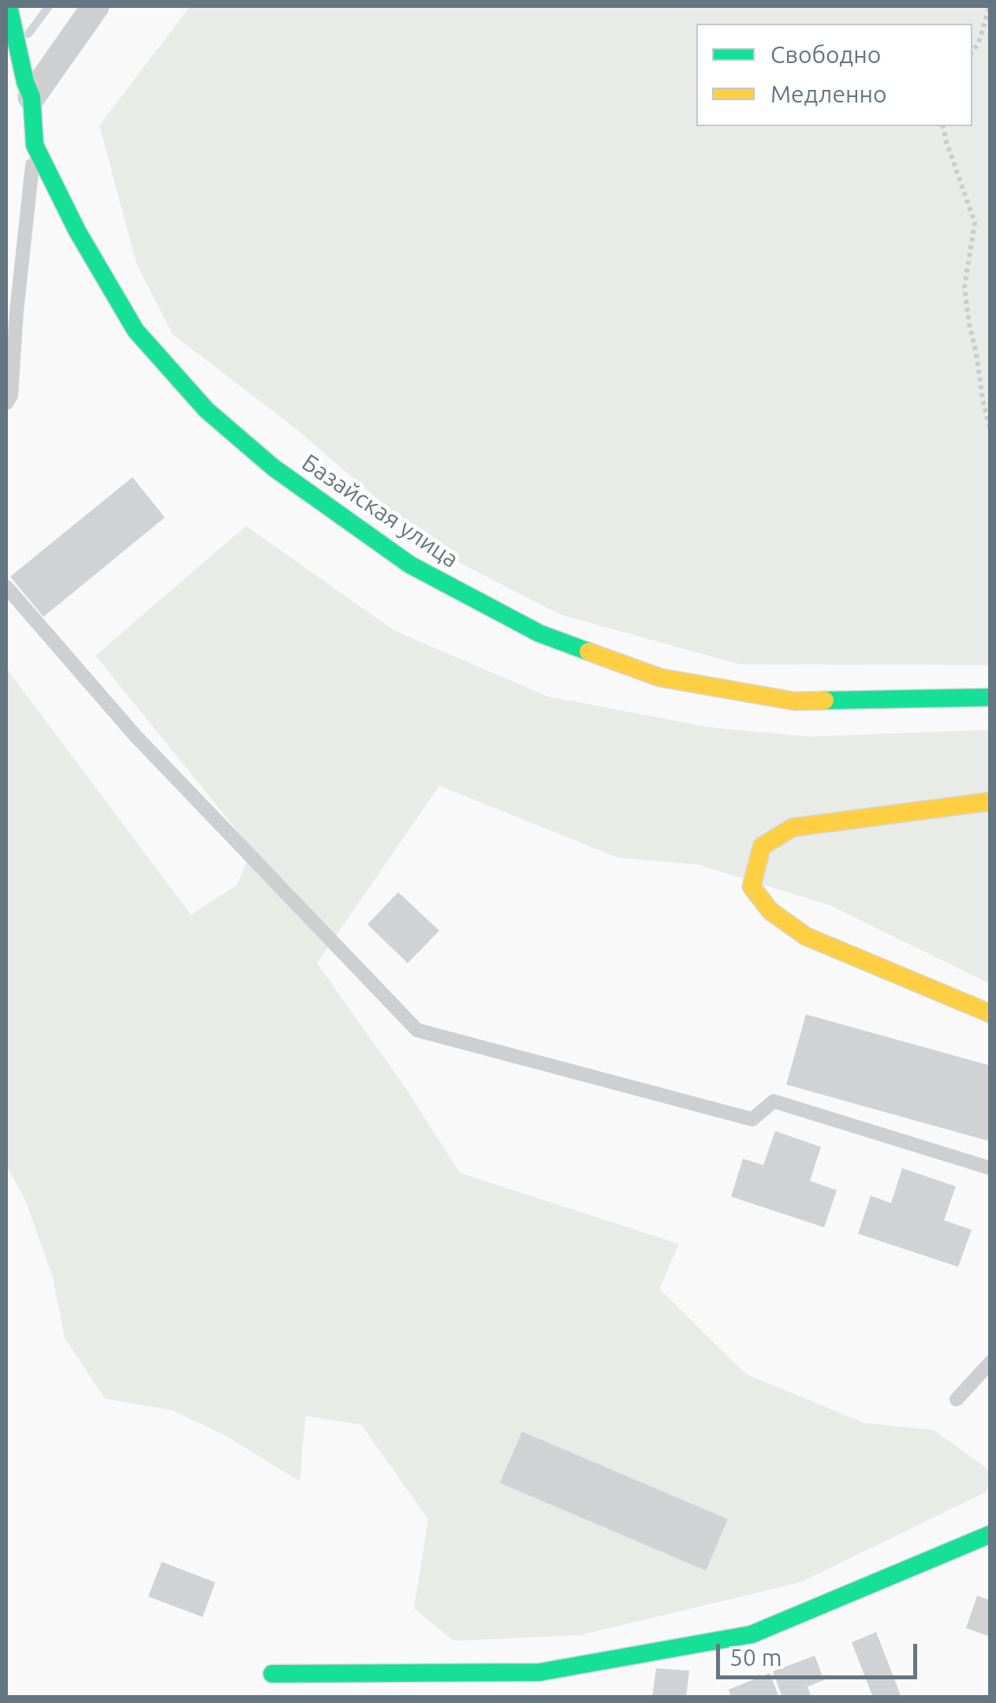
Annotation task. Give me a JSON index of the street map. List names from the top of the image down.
{
  "streets": {
    "street": ["Базайская улица"]
  },
  "legend": ["Свободно", "Медленно"],
  "scale_bar": "50 m"
}
